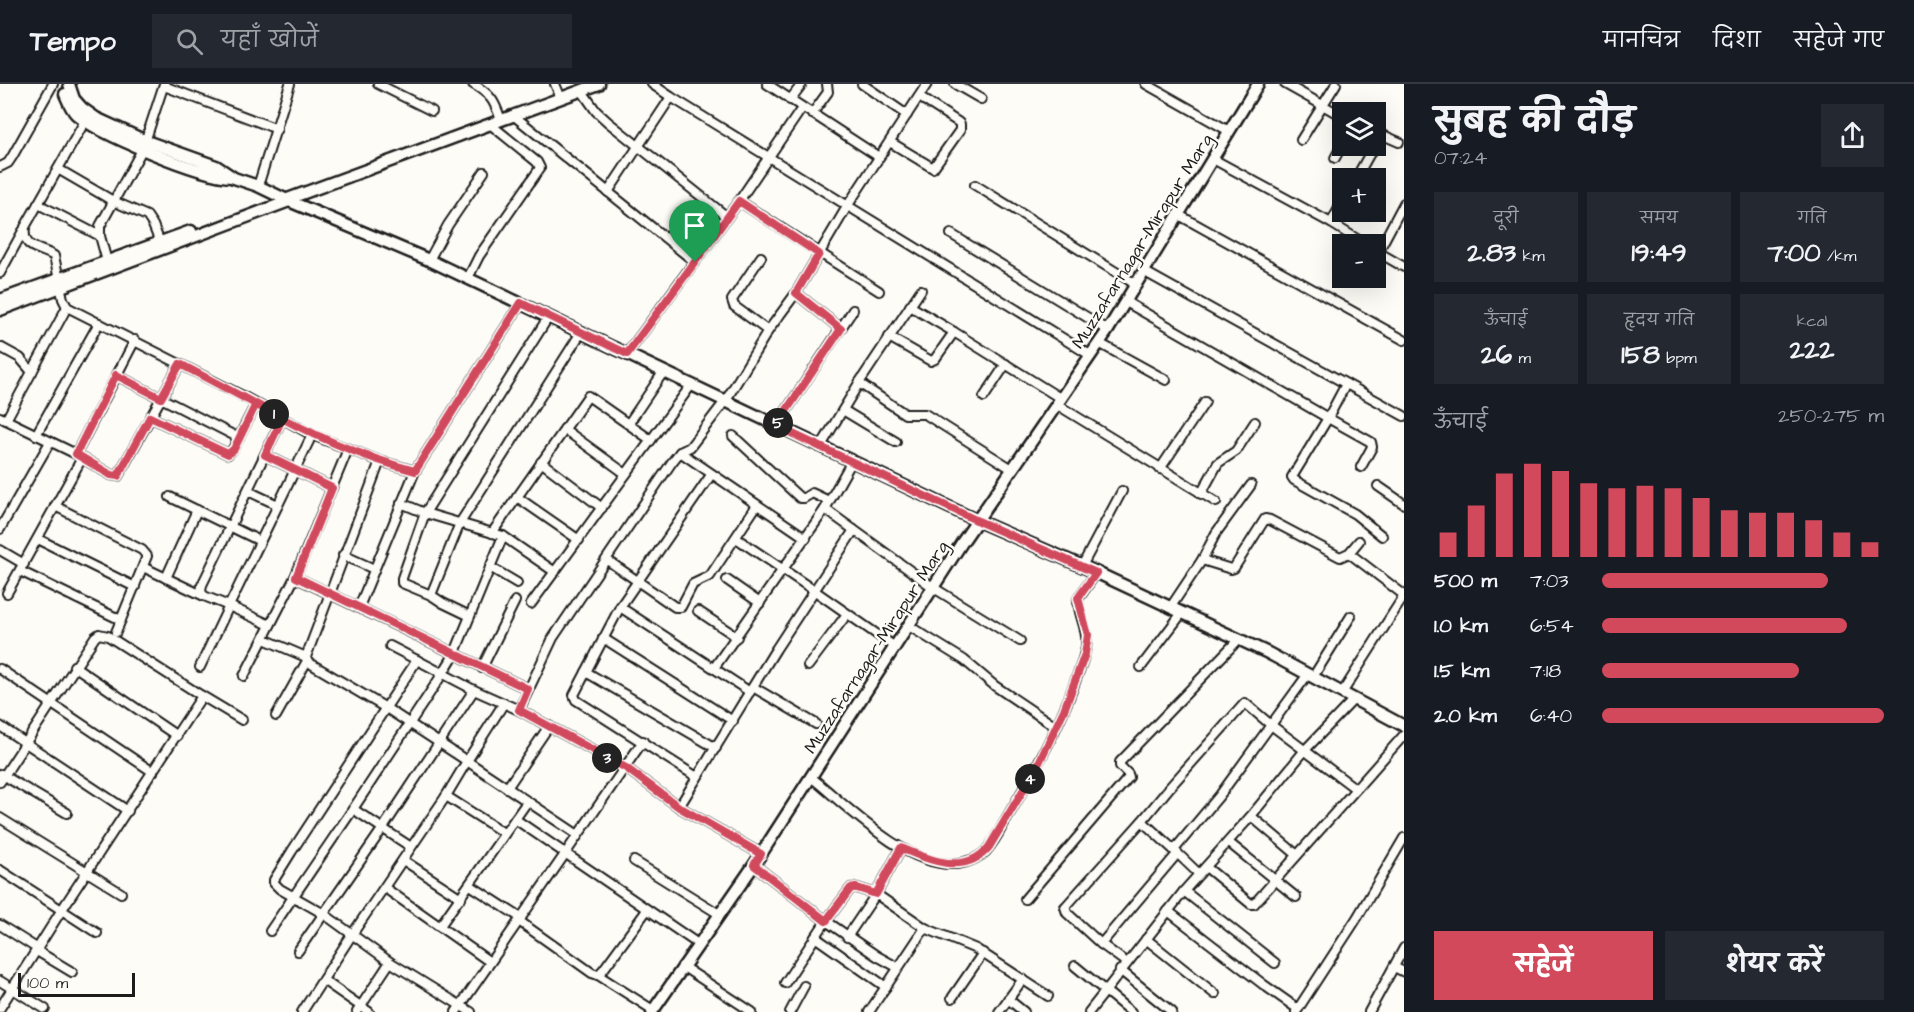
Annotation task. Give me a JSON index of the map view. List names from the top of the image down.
{
  "streets": {
    "main road": ["Muzzafarnagar-Mirapur Marg"]
  },
  "scale_bar": "100 m",
  "page": {
    "header": "Tempo",
    "search": "यहाँ खोजें",
    "nav": ["मानचित्र", "दिशा", "सहेजे गए"],
    "heading": ["सुबह की दौड़", "07:24"],
    "map_buttons": ["+", "−"],
    "stats": [
      ["दूरी", "2.83 km"],
      ["समय", "19:49"],
      ["गति", "7:00 /km"],
      ["ऊँचाई", "26 m"],
      ["हृदय गति", "158 bpm"],
      ["kcal", "222"]
    ],
    "chart": ["ऊँचाई", "250–275 m"],
    "pins": [
      "1",
      "5",
      "3",
      "4"
    ],
    "list": [
      {
        "name": "500 m",
        "note": "7:03"
      },
      {
        "name": "1.0 km",
        "note": "6:54"
      },
      {
        "name": "1.5 km",
        "note": "7:18"
      },
      {
        "name": "2.0 km",
        "note": "6:40"
      }
    ],
    "buttons": ["सहेजें", "शेयर करें"],
    "scale": "100 m"
  }
}
